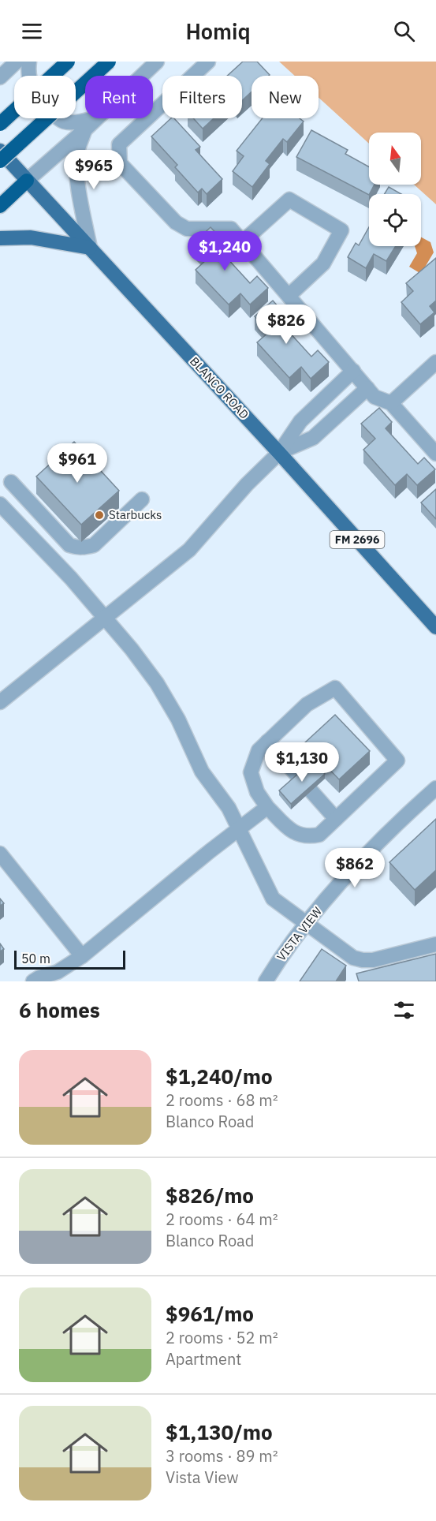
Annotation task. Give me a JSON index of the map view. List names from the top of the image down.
{
  "streets": {
    "main road": ["BLANCO ROAD", "FM 2696"],
    "street": ["VISTA VIEW"]
  },
  "places": ["Starbucks"],
  "scale_bar": "50 m",
  "north": "top",
  "page": {
    "header": "Homiq",
    "chip": [
      "Buy",
      "Rent",
      "Filters",
      "New"
    ],
    "price": [
      "$965",
      "$1,240",
      "$826",
      "$961",
      "$1,130",
      "$862"
    ],
    "scale": "50 m",
    "heading": "6 homes",
    "list": [
      {
        "name": "$1,240/mo",
        "note": "2 rooms · 68 m² · Blanco Road"
      },
      {
        "name": "$826/mo",
        "note": "2 rooms · 64 m² · Blanco Road"
      },
      {
        "name": "$961/mo",
        "note": "2 rooms · 52 m² · Apartment"
      },
      {
        "name": "$1,130/mo",
        "note": "3 rooms · 89 m² · Vista View"
      }
    ]
  }
}
